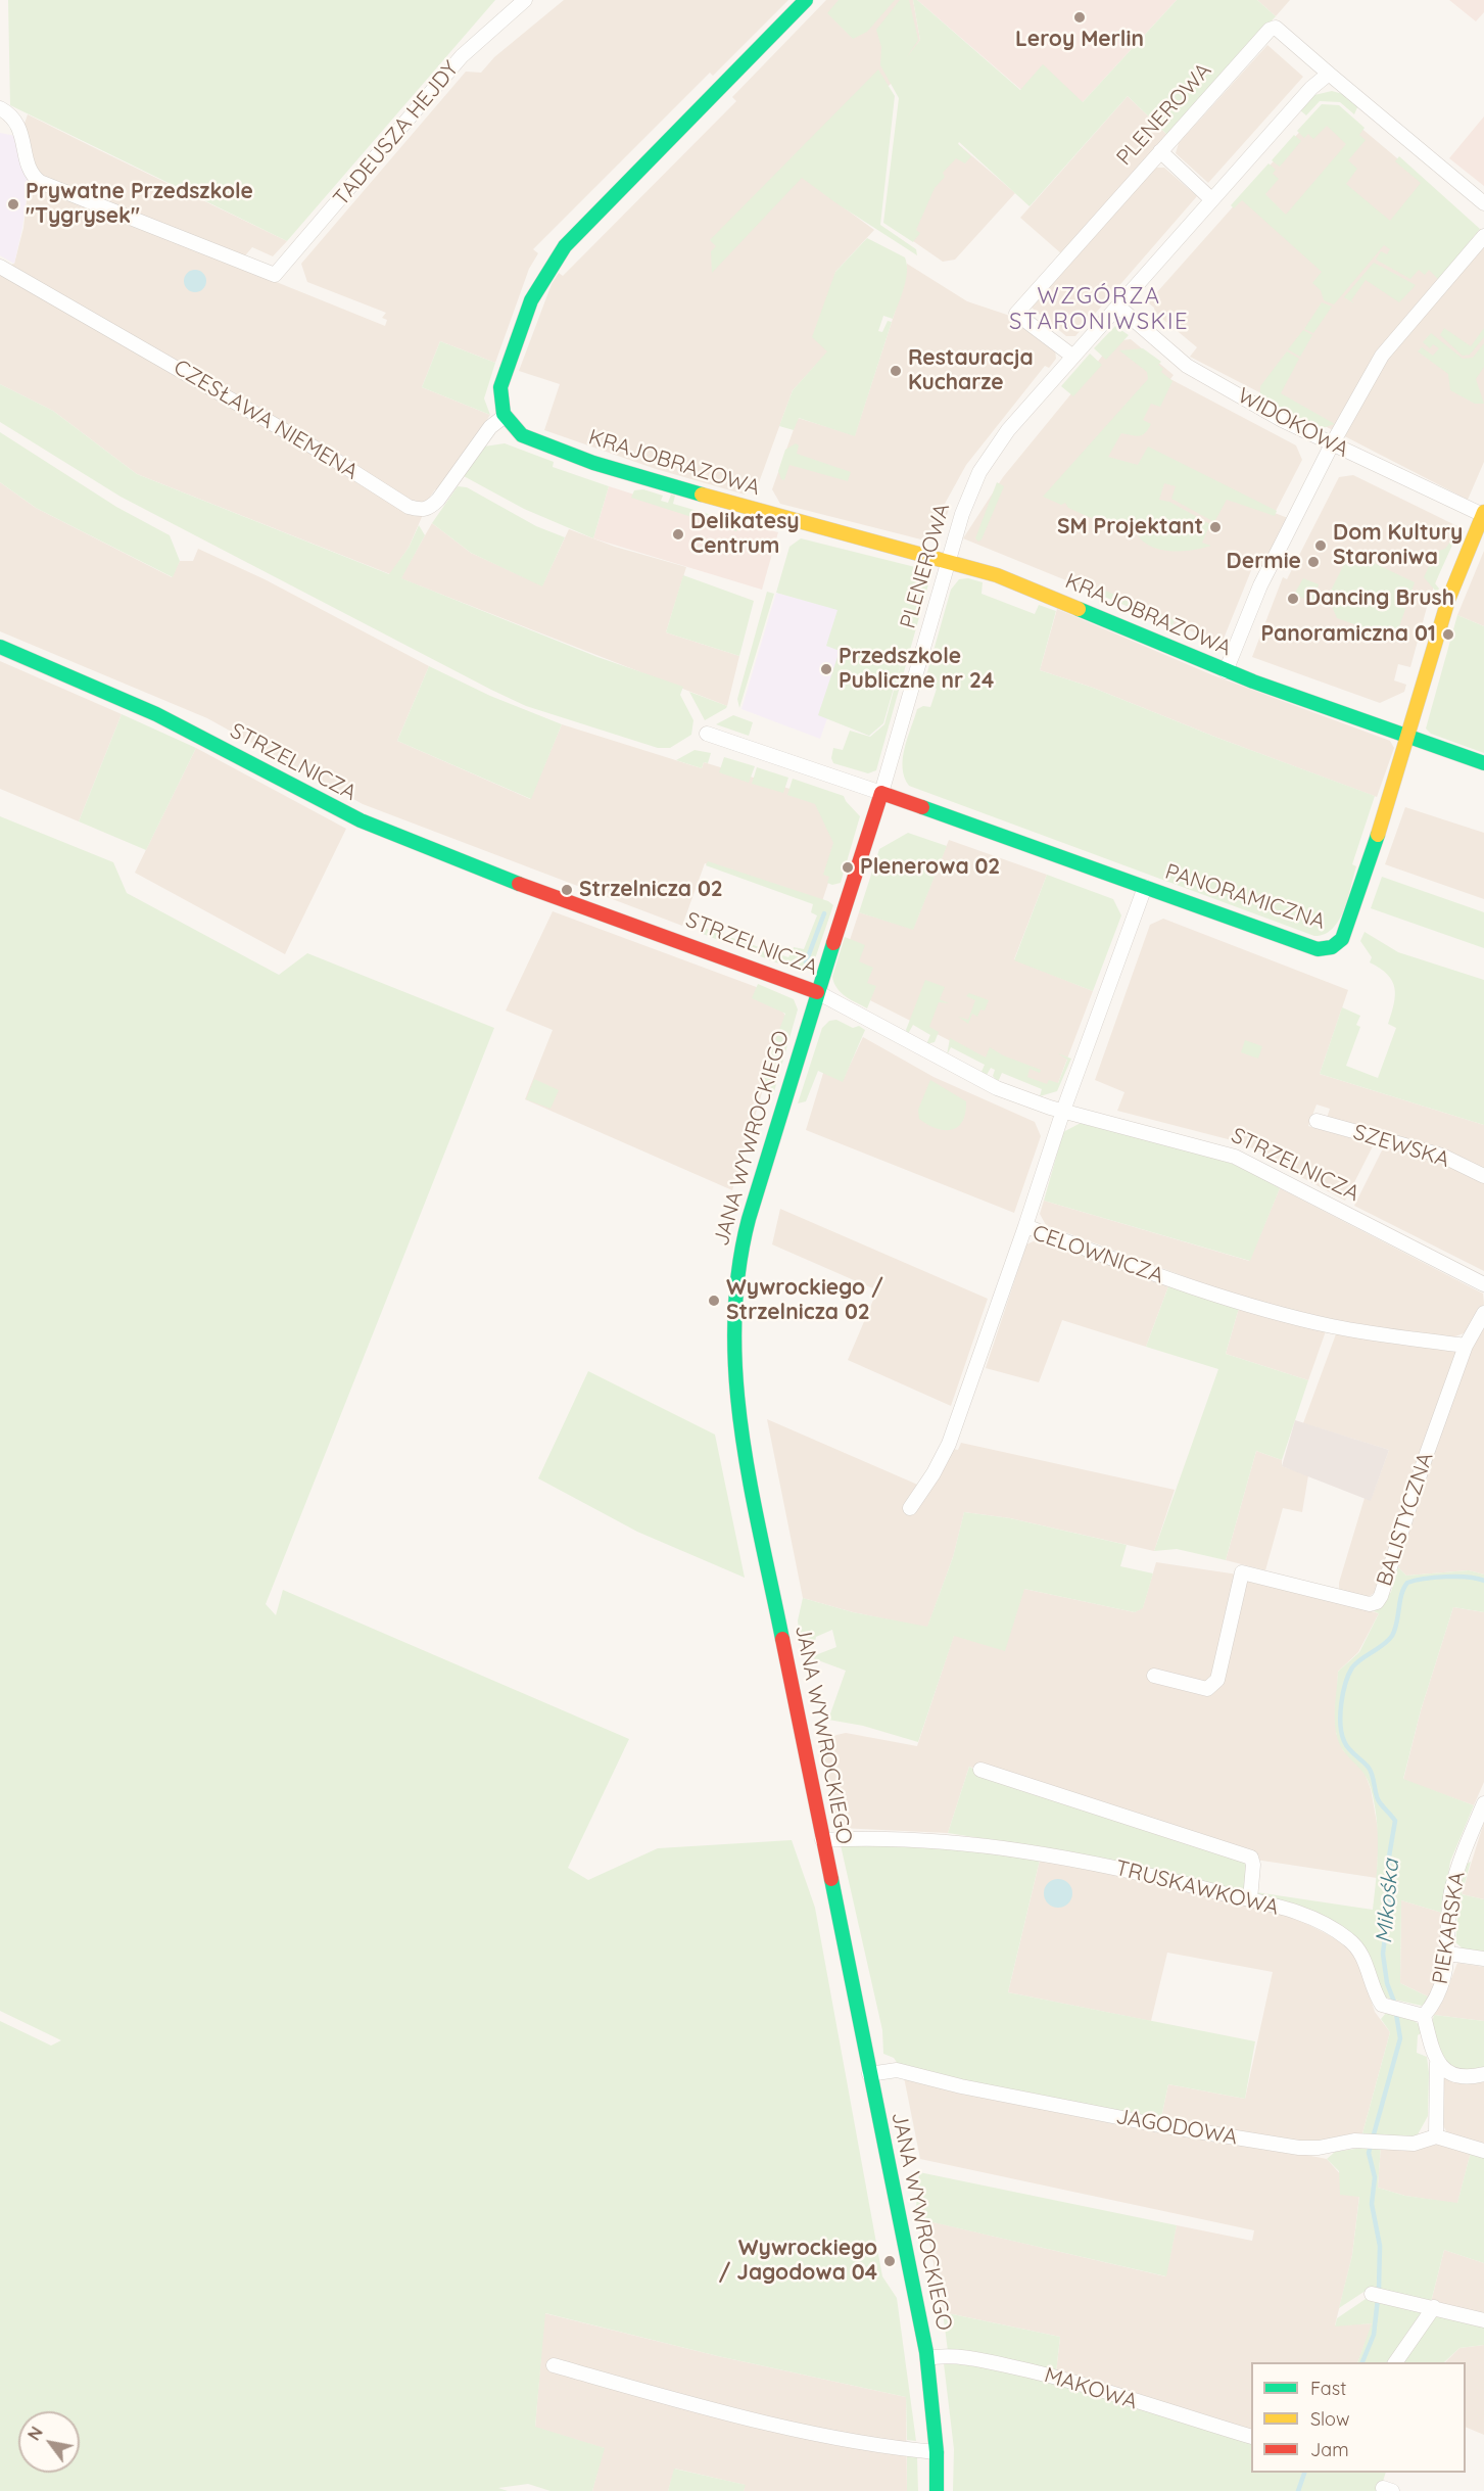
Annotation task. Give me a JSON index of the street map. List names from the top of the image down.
{
  "streets": {
    "street": [
      "PLENEROWA",
      "TADEUSZA HEJDY",
      "CZESŁAWA NIEMENA",
      "WIDOKOWA",
      "KRAJOBRAZOWA",
      "STRZELNICZA",
      "PANORAMICZNA",
      "JANA WYWROCKIEGO",
      "SZEWSKA",
      "CELOWNICZA",
      "BALISTYCZNA",
      "TRUSKAWKOWA",
      "PIEKARSKA",
      "JAGODOWA",
      "MAKOWA"
    ]
  },
  "crossings": [
    ["PLENEROWA", "WIDOKOWA"],
    ["PLENEROWA", "KRAJOBRAZOWA"],
    ["PLENEROWA", "STRZELNICZA"],
    ["PLENEROWA", "PANORAMICZNA"],
    ["PLENEROWA", "JANA WYWROCKIEGO"],
    ["CZESŁAWA NIEMENA", "KRAJOBRAZOWA"],
    ["WIDOKOWA", "PANORAMICZNA"],
    ["KRAJOBRAZOWA", "PANORAMICZNA"],
    ["STRZELNICZA", "JANA WYWROCKIEGO"],
    ["JANA WYWROCKIEGO", "TRUSKAWKOWA"],
    ["JANA WYWROCKIEGO", "JAGODOWA"],
    ["JANA WYWROCKIEGO", "MAKOWA"],
    ["CELOWNICZA", "BALISTYCZNA"],
    ["TRUSKAWKOWA", "PIEKARSKA"]
  ],
  "districts": ["WZGÓRZA STARONIWSKIE"],
  "water": ["Mikośka"],
  "places": [
    "Leroy Merlin",
    "Prywatne Przedszkole \"Tygrysek\"",
    "Restauracja Kucharze",
    "SM Projektant",
    "Delikatesy Centrum",
    "Dom Kultury Staroniwa",
    "Dermie",
    "Dancing Brush",
    "Panoramiczna 01",
    "Przedszkole Publiczne nr 24",
    "Plenerowa 02",
    "Strzelnicza 02",
    "Wywrockiego / Strzelnicza 02",
    "Wywrockiego / Jagodowa 04"
  ],
  "legend": ["Fast", "Slow", "Jam"],
  "north": "top left"
}
